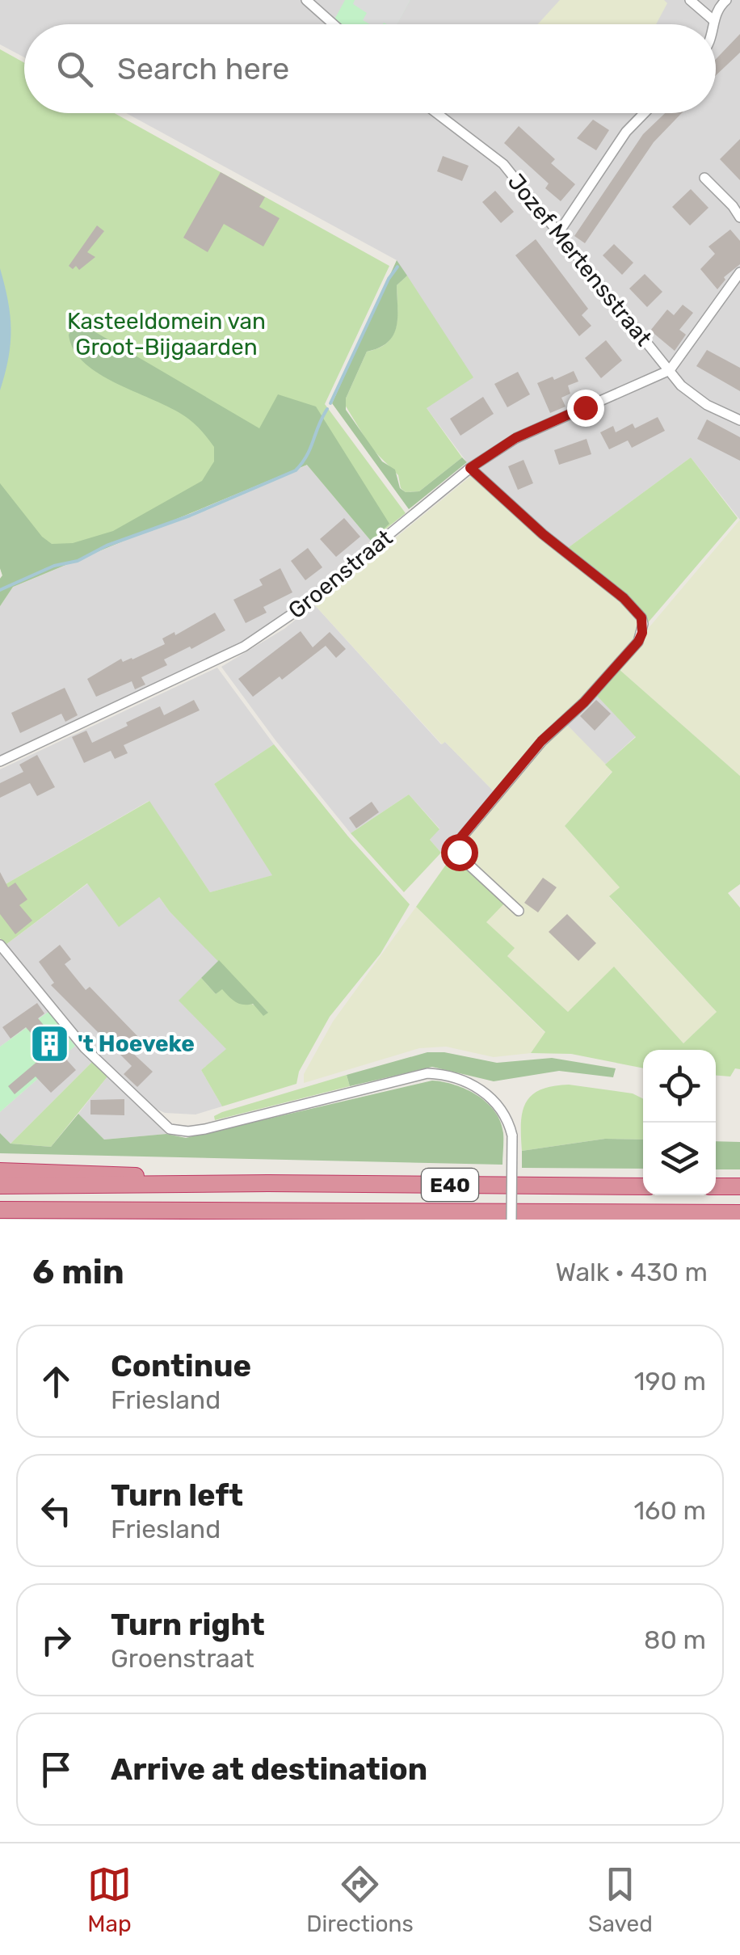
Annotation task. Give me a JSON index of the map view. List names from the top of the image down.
{
  "streets": {
    "highway": ["E40"],
    "street": ["Jozef Mertensstraat", "Groenstraat"]
  },
  "crossings": [
    ["Jozef Mertensstraat", "Groenstraat"]
  ],
  "parks": ["Kasteeldomein van Groot-Bijgaarden"],
  "places": {
    "building": ["'t Hoeveke"]
  },
  "page": {
    "search": "Search here",
    "heading": ["6 min", "Walk · 430 m"],
    "list": [
      ["Continue", "Friesland", "190 m"],
      ["Turn left", "Friesland", "160 m"],
      ["Turn right", "Groenstraat", "80 m"],
      "Arrive at destination"
    ],
    "nav": ["Map", "Directions", "Saved"]
  }
}
